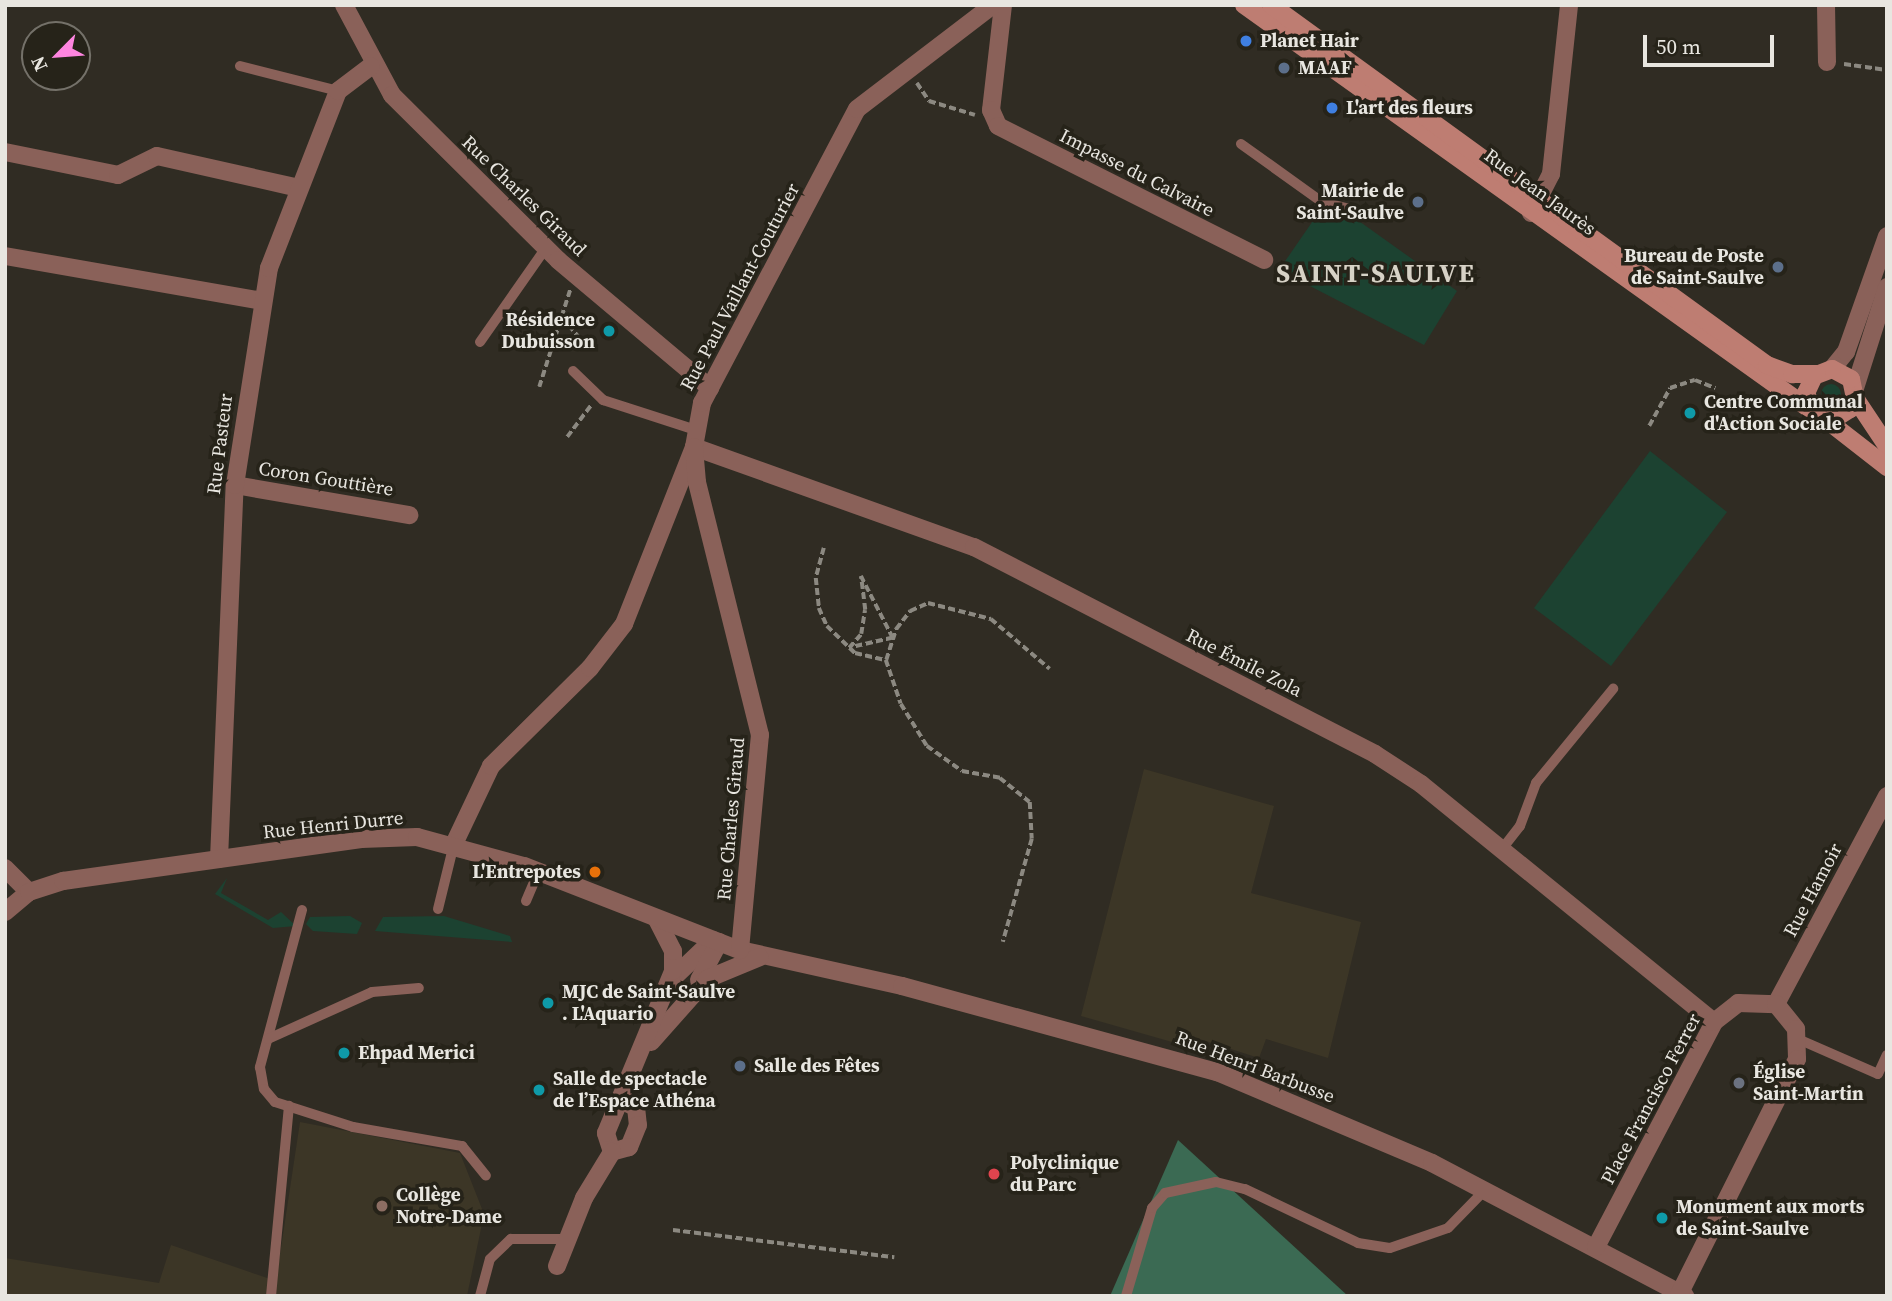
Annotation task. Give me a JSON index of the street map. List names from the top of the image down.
{
  "streets": {
    "main road": ["Rue Jean Jaurès"],
    "street": [
      "Impasse du Calvaire",
      "Rue Charles Giraud",
      "Rue Paul Vaillant-Couturier",
      "Rue Pasteur",
      "Coron Gouttière",
      "Rue Émile Zola",
      "Rue Henri Durre",
      "Rue Hamoir",
      "Rue Henri Barbusse",
      "Place Francisco Ferrer"
    ]
  },
  "crossings": [
    ["Rue Charles Giraud", "Rue Paul Vaillant-Couturier"],
    ["Rue Charles Giraud", "Rue Émile Zola"],
    ["Rue Charles Giraud", "Rue Henri Durre"],
    ["Rue Charles Giraud", "Rue Henri Barbusse"],
    ["Rue Paul Vaillant-Couturier", "Rue Émile Zola"],
    ["Rue Paul Vaillant-Couturier", "Rue Henri Durre"],
    ["Rue Pasteur", "Coron Gouttière"],
    ["Rue Pasteur", "Rue Henri Durre"],
    ["Rue Émile Zola", "Place Francisco Ferrer"],
    ["Rue Henri Durre", "Rue Henri Barbusse"],
    ["Rue Hamoir", "Place Francisco Ferrer"],
    ["Rue Henri Barbusse", "Place Francisco Ferrer"]
  ],
  "districts": ["SAINT-SAULVE"],
  "places": [
    "Planet Hair",
    "MAAF",
    "L'art des fleurs",
    "Mairie de Saint-Saulve",
    "Bureau de Poste de Saint-Saulve",
    "Résidence Dubuisson",
    "Centre Communal d'Action Sociale",
    "L'Entrepotes",
    "MJC de Saint-Saulve . L'Aquario",
    "Ehpad Merici",
    "Salle des Fêtes",
    "Église Saint-Martin",
    "Salle de spectacle de l’Espace Athéna",
    "Polyclinique du Parc",
    "Collège Notre-Dame",
    "Monument aux morts de Saint-Saulve"
  ],
  "scale_bar": "50 m",
  "north": "bottom left"
}
